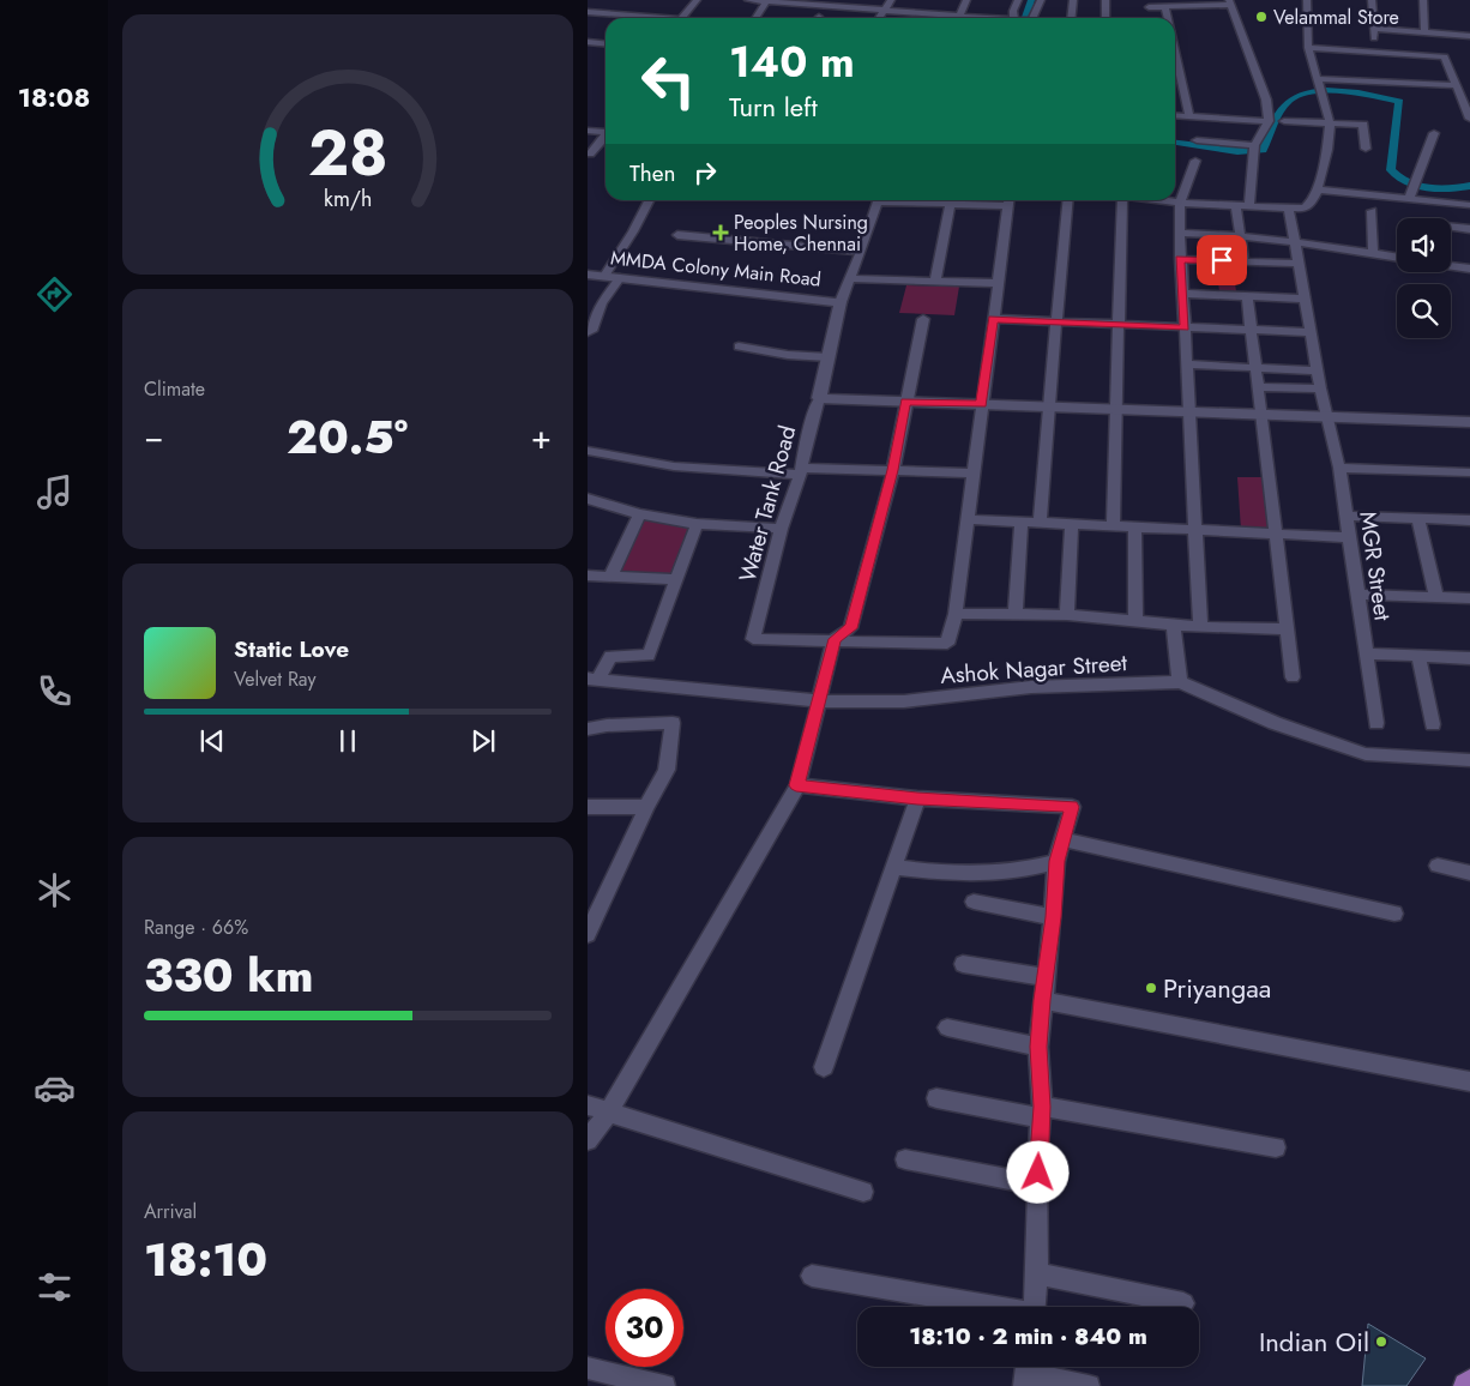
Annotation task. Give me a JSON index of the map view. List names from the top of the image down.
{
  "streets": {
    "street": [
      "MMDA Colony Main Road",
      "Water Tank Road",
      "MGR Street",
      "Ashok Nagar Street"
    ]
  },
  "crossings": [
    ["MMDA Colony Main Road", "Water Tank Road"]
  ],
  "places": {
    "other": ["Velammal Store", "Priyangaa", "Indian Oil"],
    "health": ["Peoples Nursing Home, Chennai"]
  },
  "page": {
    "tabs": "18:08",
    "turn": ["140 m", "Turn left"],
    "then": "Then",
    "tile": [
      "Climate",
      ["Range · 66%", "330 km"],
      ["Arrival", "18:10"]
    ],
    "heat": ["−", "20.5°", "+"],
    "song": ["Static Love", "Velvet Ray"],
    "limit": "30",
    "trip": "18:10 · 2 min · 840 m",
    "gauge": ["28", "km/h"]
  }
}
